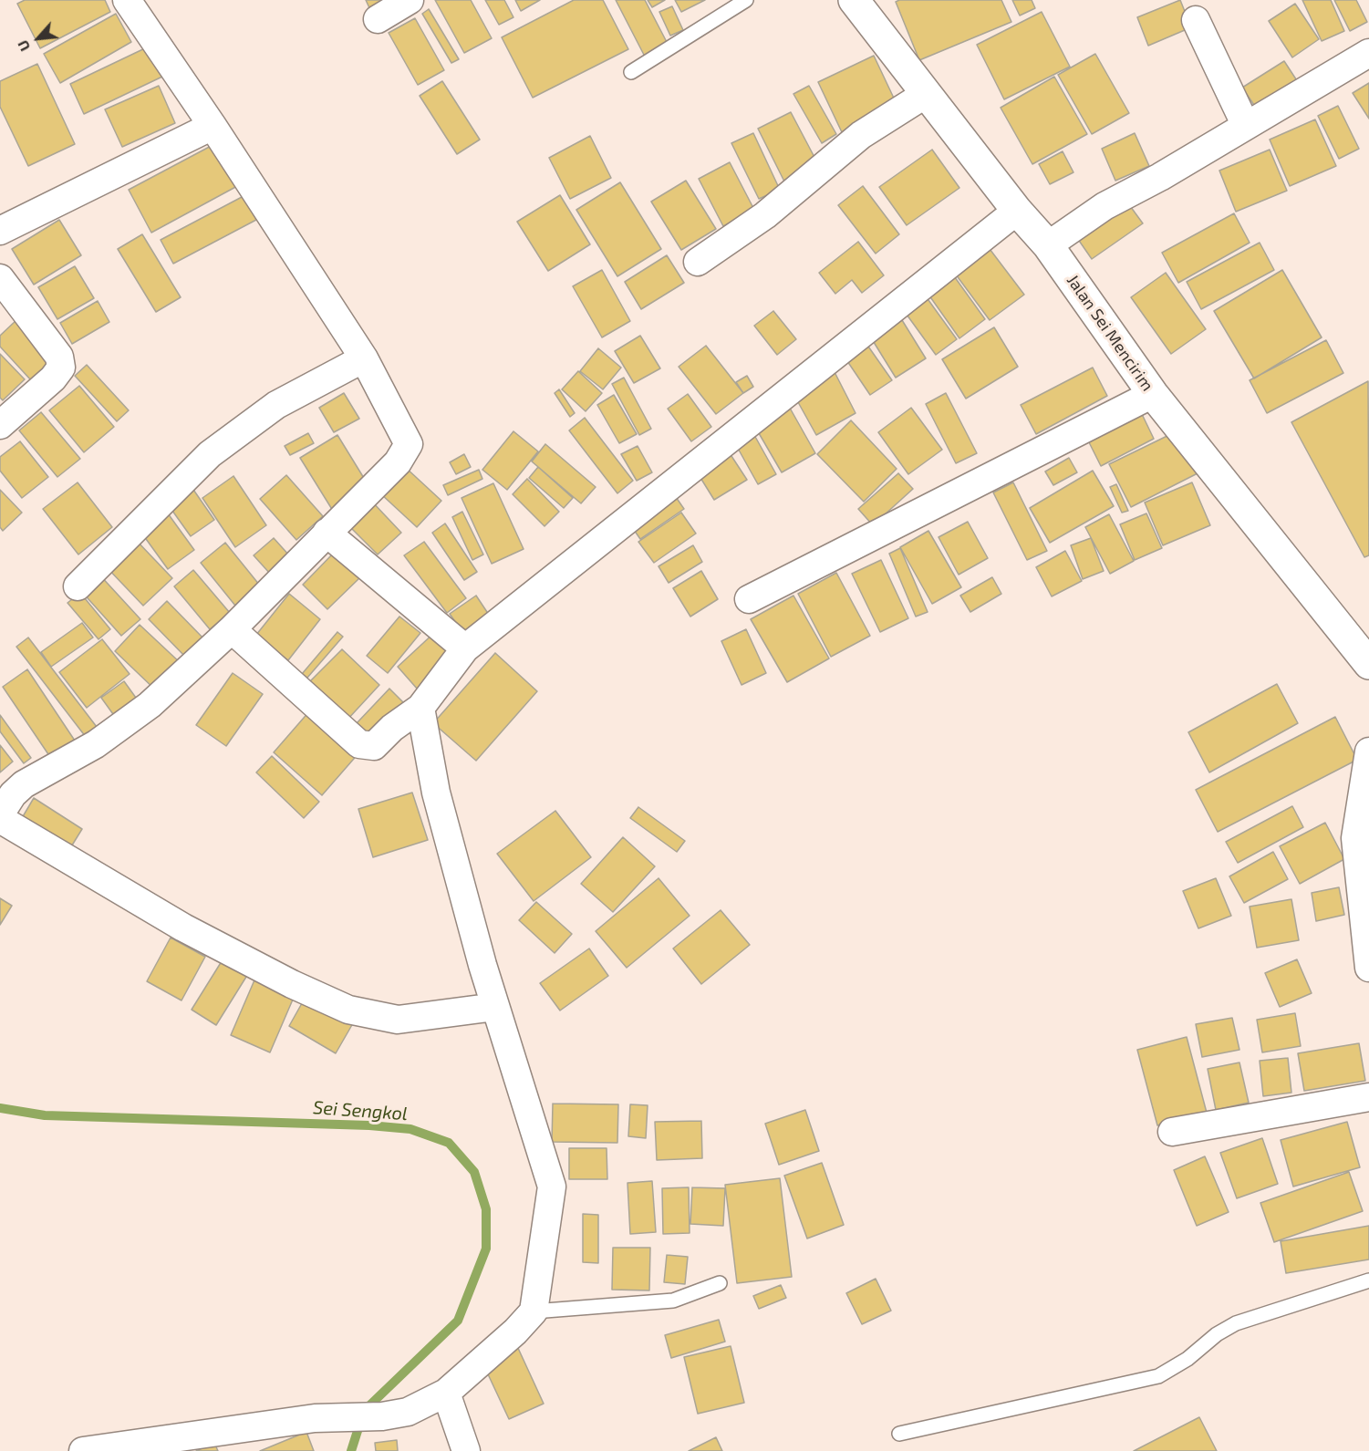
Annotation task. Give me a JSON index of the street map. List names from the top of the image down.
{
  "streets": {
    "street": ["Jalan Sei Mencirim"]
  },
  "water": ["Sei Sengkol"],
  "north": "bottom left"
}
